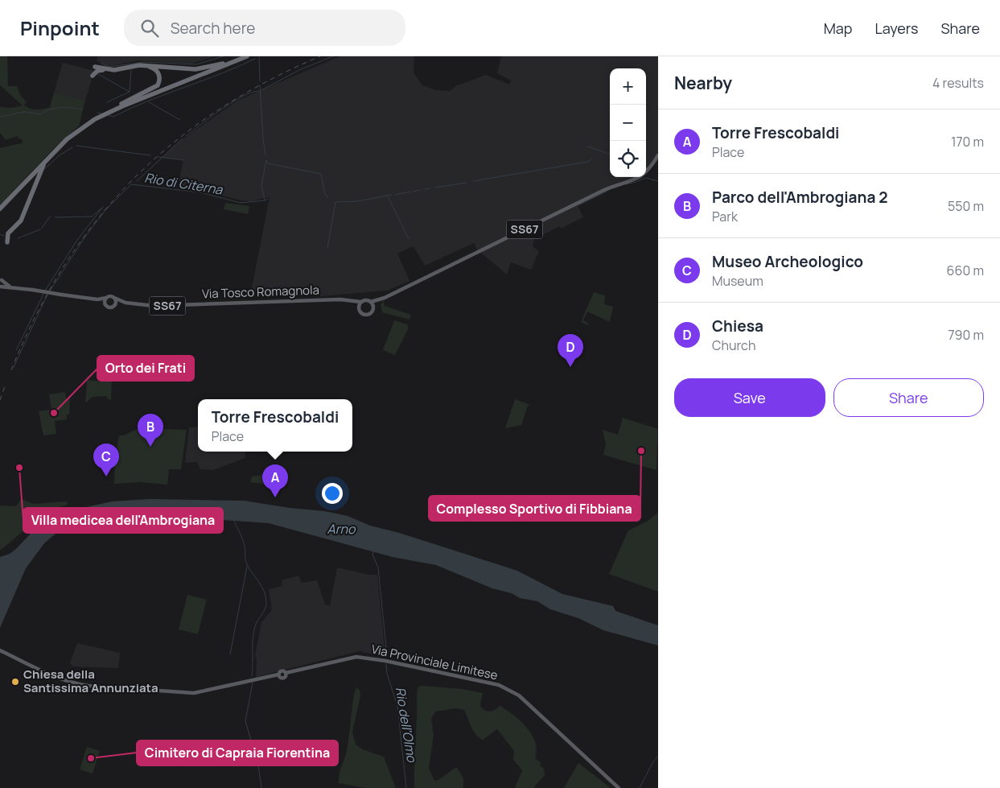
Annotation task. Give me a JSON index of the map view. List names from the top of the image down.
{
  "streets": {
    "main road": ["SS67", "Via Tosco Romagnola", "Via Provinciale Limitese"]
  },
  "crossings": [
    ["SS67", "Via Tosco Romagnola"]
  ],
  "water": ["Rio di Citerna", "Arno", "Rio dell'Olmo"],
  "places": [
    "Orto dei Frati",
    "Complesso Sportivo di Fibbiana",
    "Villa medicea dell'Ambrogiana",
    "Chiesa della Santissima Annunziata",
    "Cimitero di Capraia Fiorentina"
  ],
  "page": {
    "header": "Pinpoint",
    "search": "Search here",
    "nav": ["Map", "Layers", "Share"],
    "heading": ["Nearby", "4 results"],
    "map_buttons": ["+", "−"],
    "list": [
      {
        "mark": "A",
        "name": "Torre Frescobaldi",
        "note": "Place",
        "value": "170 m"
      },
      {
        "mark": "B",
        "name": "Parco dell'Ambrogiana 2",
        "note": "Park",
        "value": "550 m"
      },
      {
        "mark": "C",
        "name": "Museo Archeologico",
        "note": "Museum",
        "value": "660 m"
      },
      {
        "mark": "D",
        "name": "Chiesa",
        "note": "Church",
        "value": "790 m"
      }
    ],
    "pins": [
      "D",
      "B",
      "C",
      "A"
    ],
    "buttons": ["Save", "Share"],
    "popup": ["Torre Frescobaldi", "Place"]
  }
}
